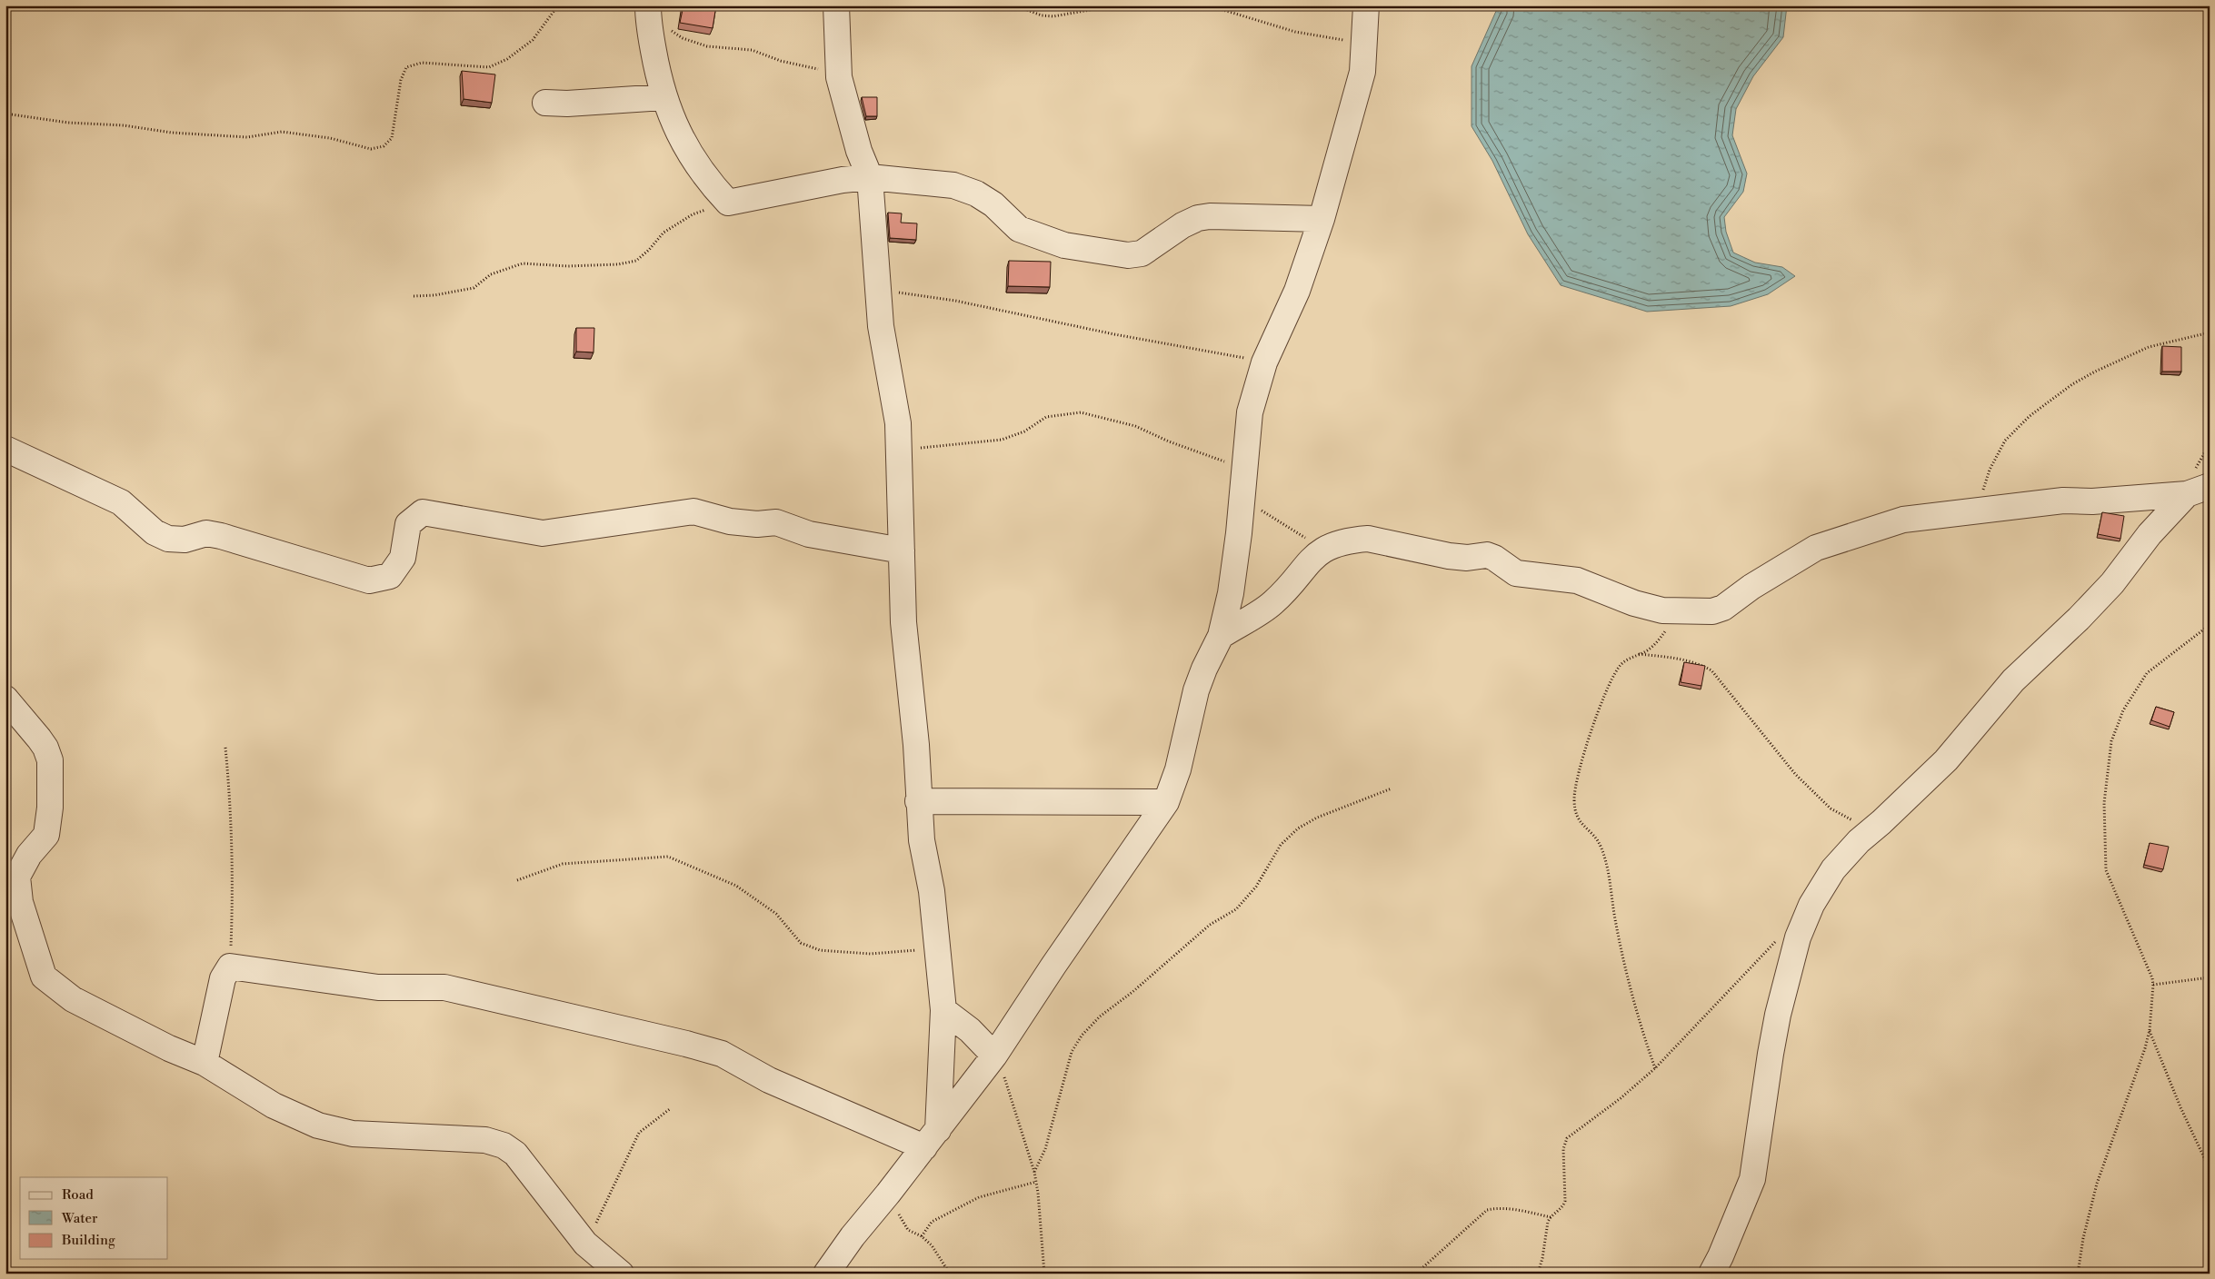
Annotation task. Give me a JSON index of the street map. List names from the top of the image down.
{
  "legend": ["Road", "Water", "Building"]
}
